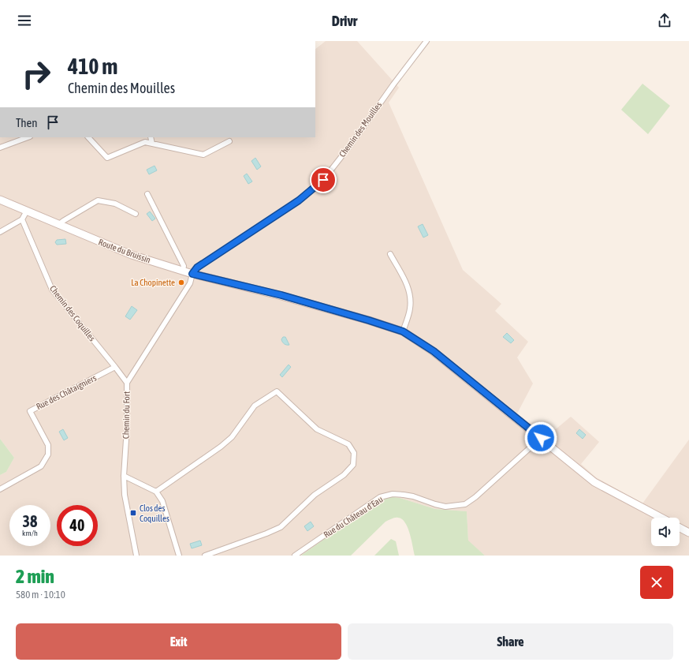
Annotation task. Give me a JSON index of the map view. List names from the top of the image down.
{
  "streets": {
    "street": [
      "Chemin des Mouilles",
      "Route du Bruissin",
      "Chemin des Coquilles",
      "Rue des Châtaigniers",
      "Chemin du Fort",
      "Rue du Château d'Eau"
    ]
  },
  "crossings": [
    ["Chemin des Mouilles", "Route du Bruissin"],
    ["Chemin des Mouilles", "Chemin du Fort"],
    ["Route du Bruissin", "Chemin du Fort"],
    ["Route du Bruissin", "Rue du Château d'Eau"],
    ["Chemin des Coquilles", "Rue des Châtaigniers"],
    ["Chemin des Coquilles", "Chemin du Fort"]
  ],
  "places": {
    "other": ["La Chopinette"],
    "transit": ["Clos des Coquilles"]
  },
  "page": {
    "header": "Drivr",
    "turn": ["410 m", "Chemin des Mouilles"],
    "then": "Then",
    "speed": "38 km/h",
    "limit": "40",
    "heading": ["2 min", "580 m · 10:10"],
    "buttons": ["Exit", "Share"]
  }
}
